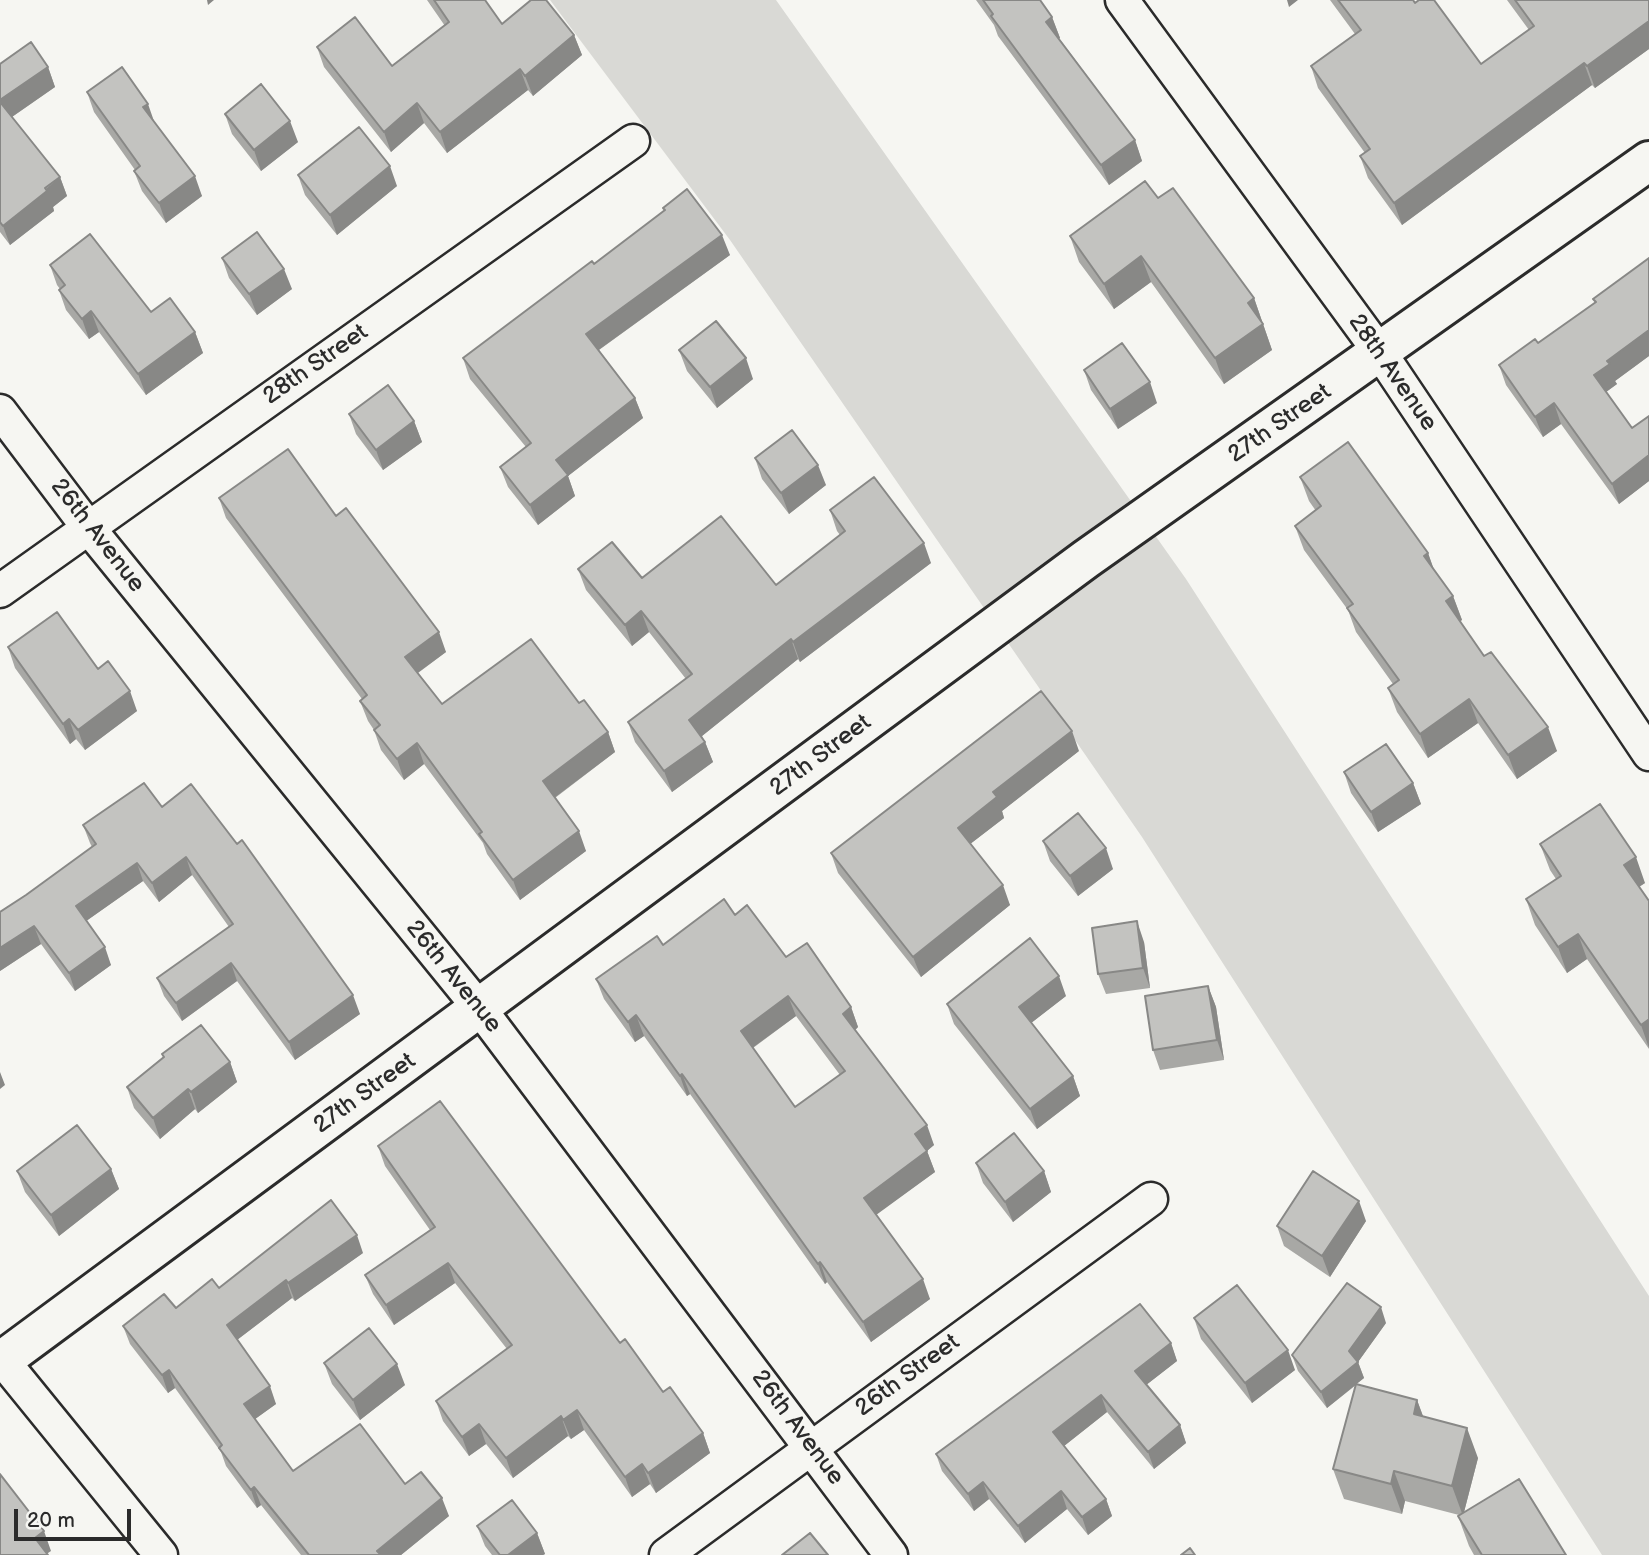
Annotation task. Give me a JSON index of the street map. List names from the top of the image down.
{
  "streets": {
    "street": [
      "28th Street",
      "28th Avenue",
      "27th Street",
      "26th Avenue",
      "26th Street"
    ]
  },
  "crossings": [
    ["28th Street", "26th Avenue"],
    ["28th Avenue", "27th Street"],
    ["27th Street", "26th Avenue"],
    ["26th Avenue", "26th Street"]
  ],
  "scale_bar": "20 m"
}
